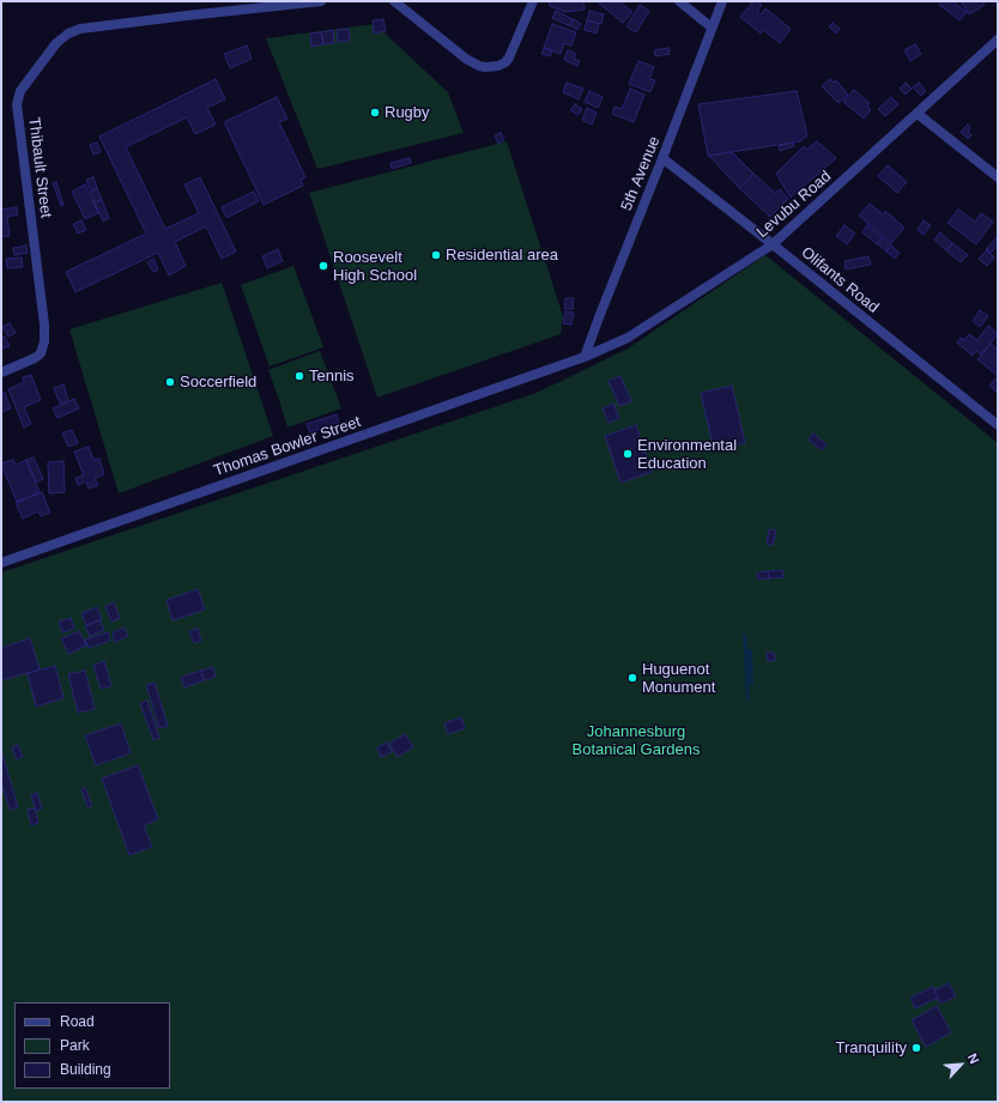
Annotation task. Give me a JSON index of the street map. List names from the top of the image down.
{
  "streets": {
    "street": [
      "Thibault Street",
      "5th Avenue",
      "Levubu Road",
      "Olifants Road",
      "Thomas Bowler Street"
    ]
  },
  "crossings": [
    ["5th Avenue", "Levubu Road"],
    ["5th Avenue", "Olifants Road"],
    ["5th Avenue", "Thomas Bowler Street"],
    ["Levubu Road", "Olifants Road"],
    ["Levubu Road", "Thomas Bowler Street"]
  ],
  "parks": ["Johannesburg Botanical Gardens"],
  "places": [
    "Rugby",
    "Residential area",
    "Roosevelt High School",
    "Tennis",
    "Soccerfield",
    "Environmental Education",
    "Huguenot Monument",
    "Tranquility"
  ],
  "legend": ["Road", "Park", "Building"],
  "north": "top right"
}
